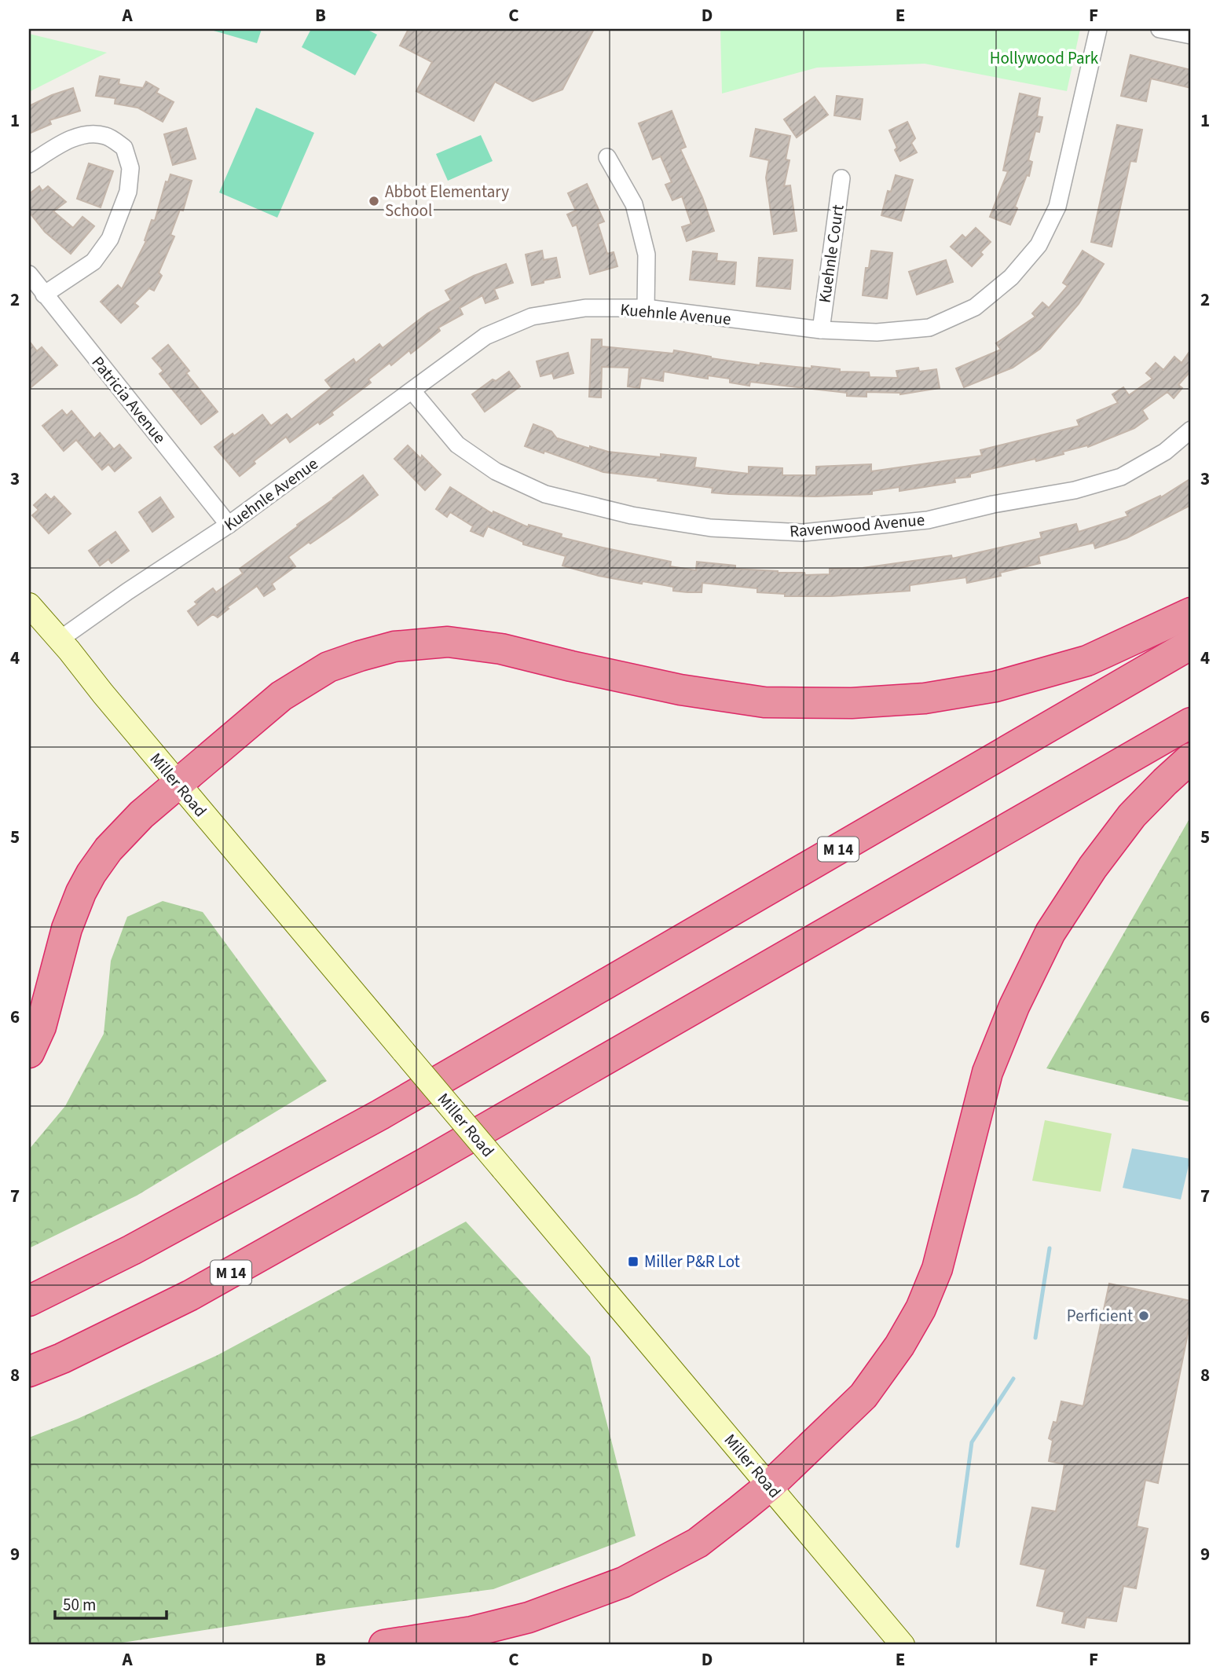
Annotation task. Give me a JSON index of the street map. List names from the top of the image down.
{
  "streets": {
    "highway": ["M 14"],
    "main road": ["Miller Road"],
    "street": [
      "Kuehnle Court",
      "Kuehnle Avenue",
      "Patricia Avenue",
      "Ravenwood Avenue"
    ]
  },
  "crossings": [
    ["Kuehnle Court", "Kuehnle Avenue"],
    ["Kuehnle Avenue", "Patricia Avenue"],
    ["Kuehnle Avenue", "Ravenwood Avenue"],
    ["Kuehnle Avenue", "Miller Road"]
  ],
  "parks": ["Hollywood Park"],
  "places": {
    "other": ["Abbot Elementary School", "Perficient"],
    "transit": ["Miller P&R Lot"]
  },
  "scale_bar": "50 m",
  "grid": {
    "columns": [
      "A",
      "B",
      "C",
      "D",
      "E",
      "F"
    ],
    "rows": [
      "1",
      "2",
      "3",
      "4",
      "5",
      "6",
      "7",
      "8",
      "9"
    ]
  }
}
